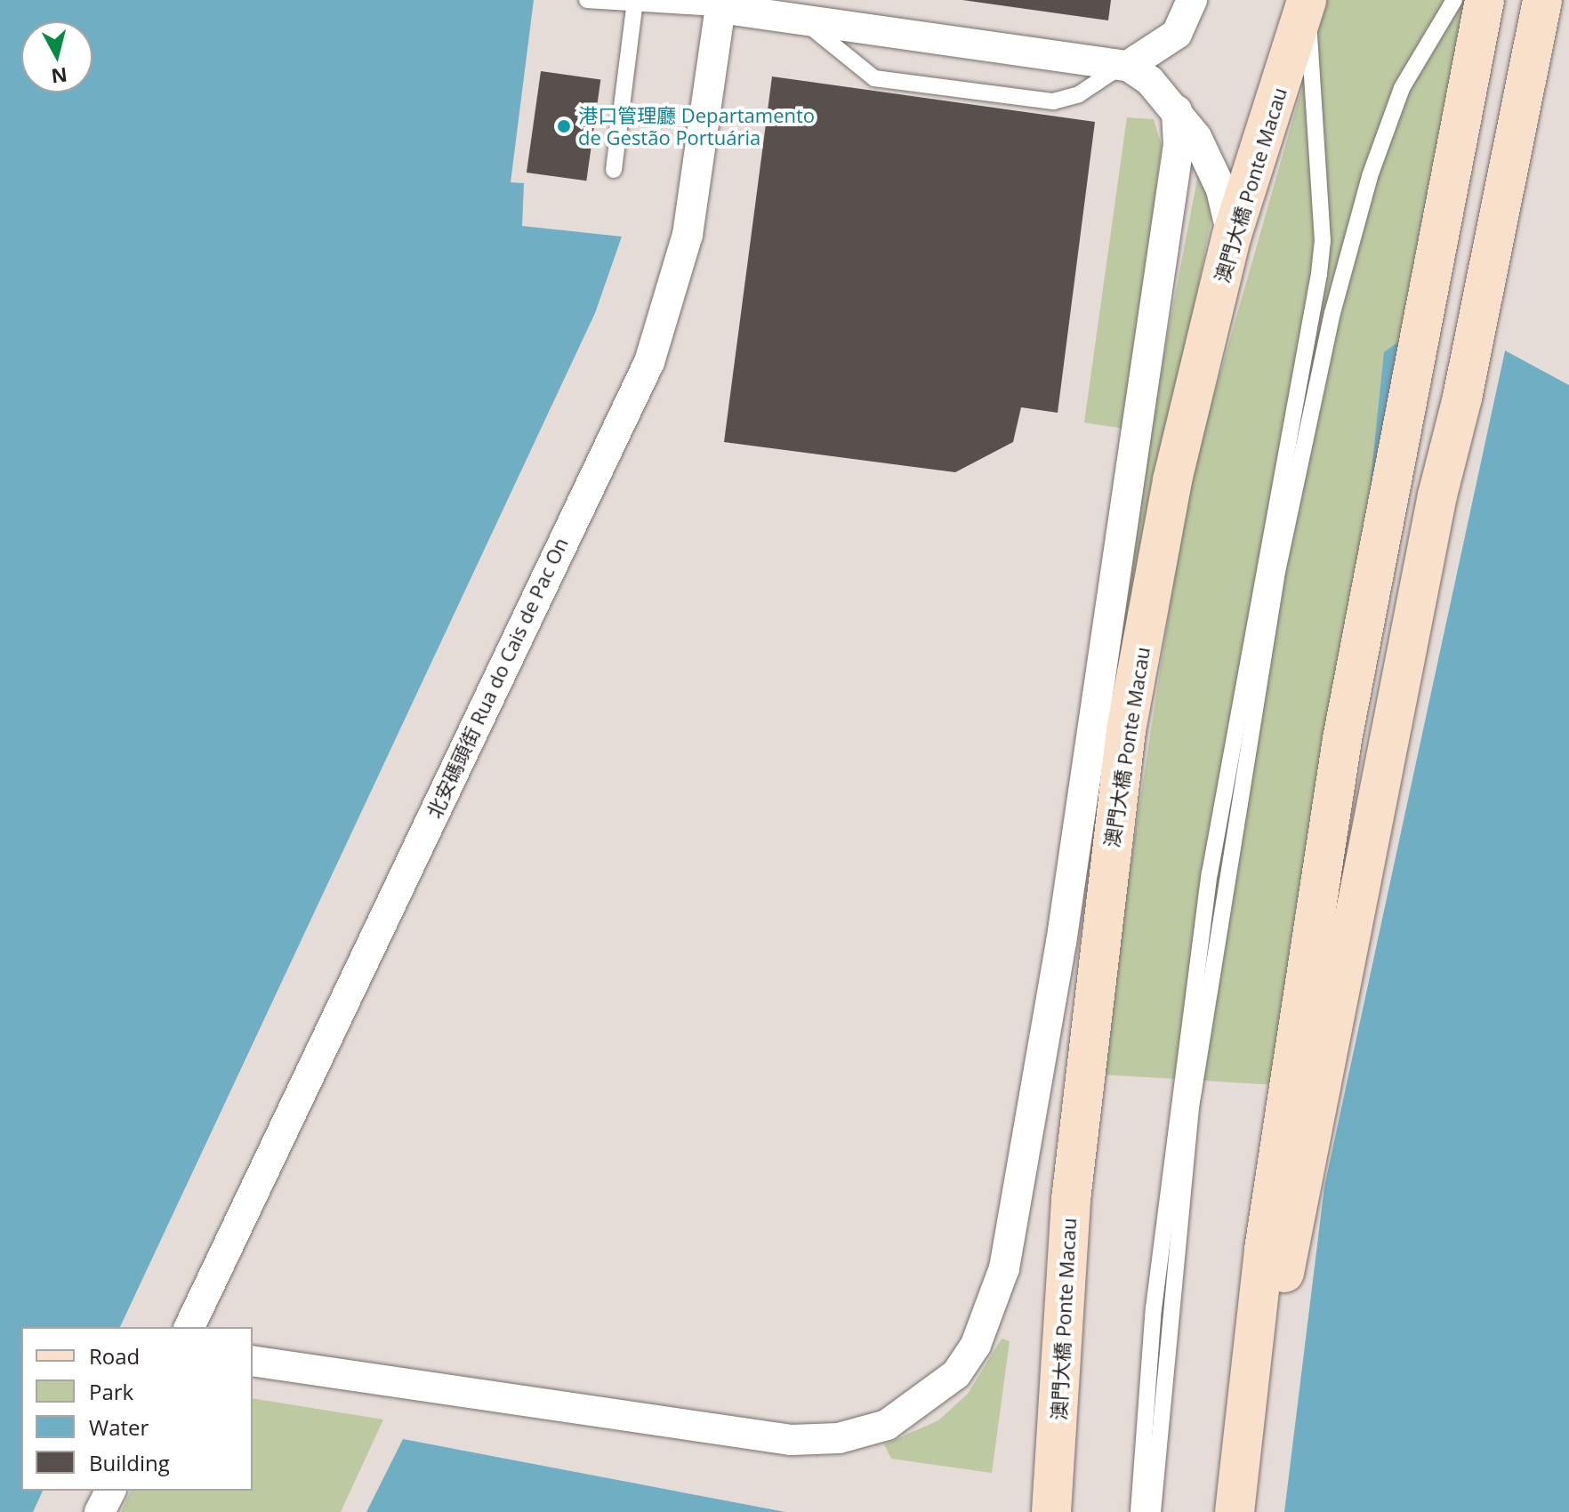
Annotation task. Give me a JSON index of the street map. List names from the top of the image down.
{
  "streets": {
    "main road": ["澳門大橋 Ponte Macau"],
    "street": ["北安碼頭街 Rua do Cais de Pac On"]
  },
  "places": ["港口管理廳 Departamento de Gestão Portuária"],
  "legend": [
    "Road",
    "Park",
    "Water",
    "Building"
  ],
  "north": "bottom"
}
